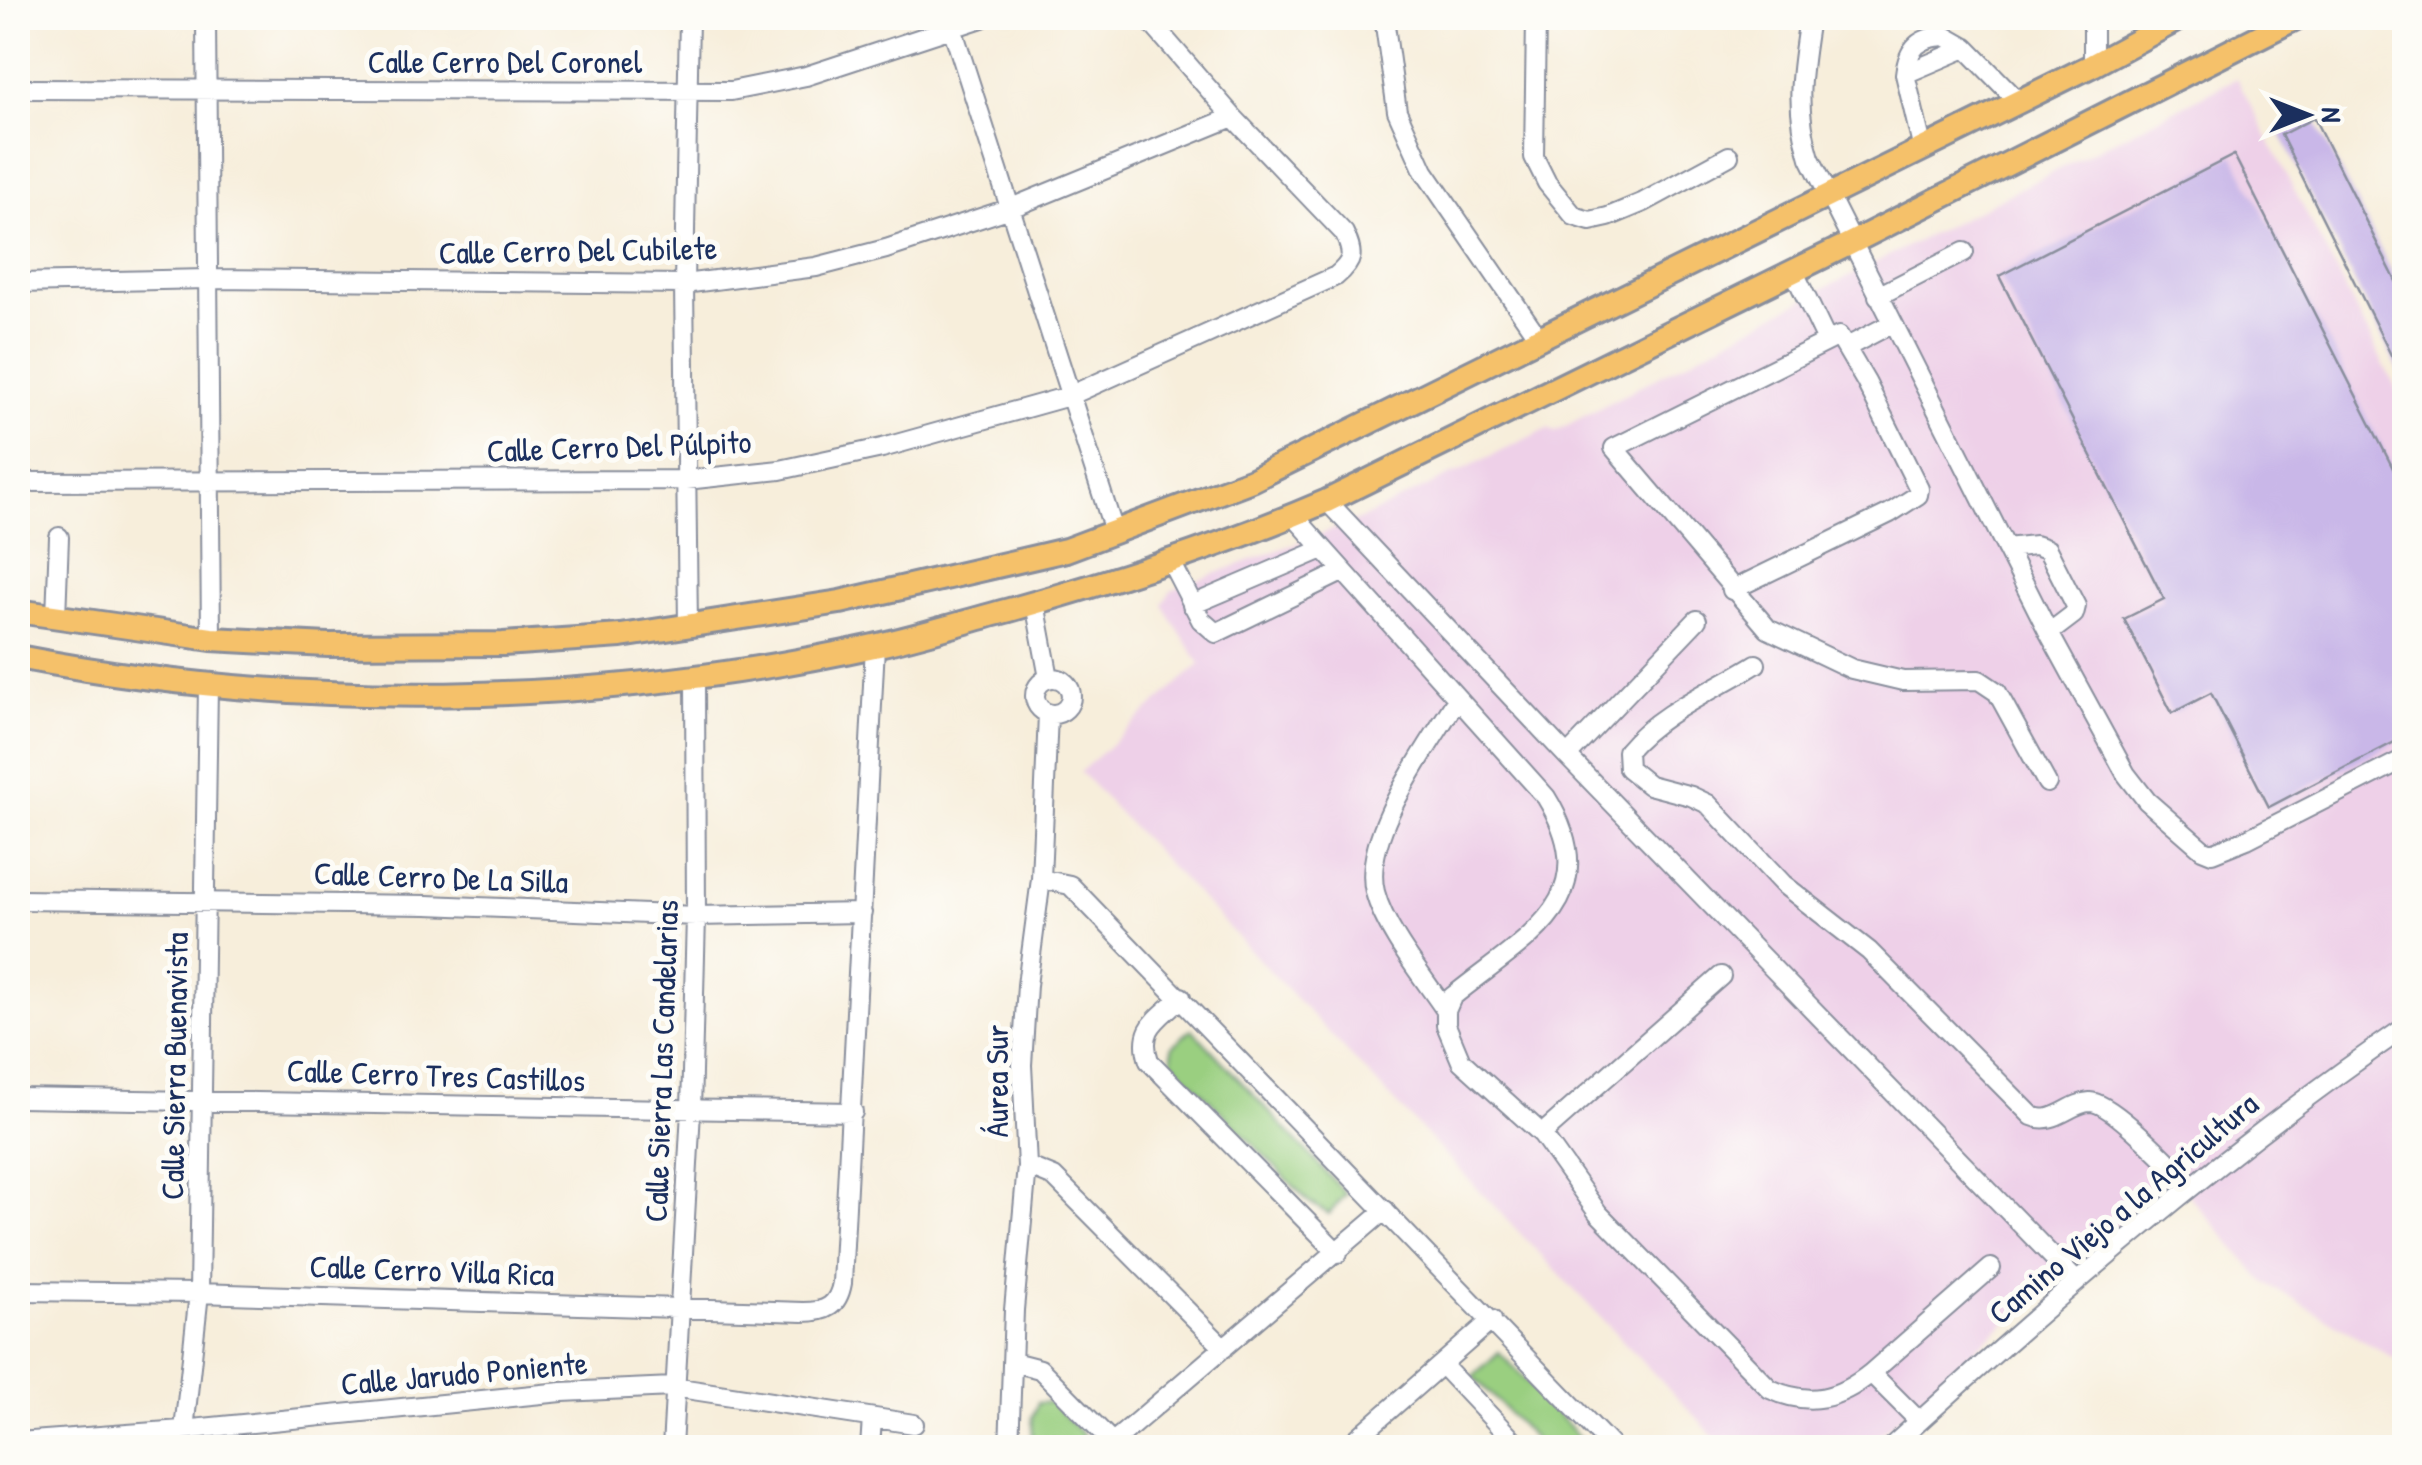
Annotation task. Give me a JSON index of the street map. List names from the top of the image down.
{
  "streets": {
    "street": [
      "Calle Cerro Del Coronel",
      "Calle Cerro Del Cubilete",
      "Calle Cerro Del Púlpito",
      "Calle Cerro De La Silla",
      "Calle Sierra Las Candelarias",
      "Calle Sierra Buenavista",
      "Calle Cerro Tres Castillos",
      "Áurea Sur",
      "Camino Viejo a la Agricultura",
      "Calle Cerro Villa Rica",
      "Calle Jarudo Poniente"
    ]
  },
  "crossings": [
    ["Calle Cerro Del Cubilete", "Calle Cerro Del Púlpito"],
    ["Calle Cerro De La Silla", "Calle Sierra Las Candelarias"],
    ["Calle Cerro De La Silla", "Calle Sierra Buenavista"],
    ["Calle Sierra Las Candelarias", "Calle Cerro Tres Castillos"],
    ["Calle Sierra Las Candelarias", "Calle Cerro Villa Rica"],
    ["Calle Sierra Las Candelarias", "Calle Jarudo Poniente"],
    ["Calle Sierra Buenavista", "Calle Cerro Tres Castillos"],
    ["Calle Sierra Buenavista", "Calle Cerro Villa Rica"],
    ["Calle Sierra Buenavista", "Calle Jarudo Poniente"],
    ["Calle Cerro Tres Castillos", "Calle Cerro Villa Rica"]
  ],
  "north": "right"
}
